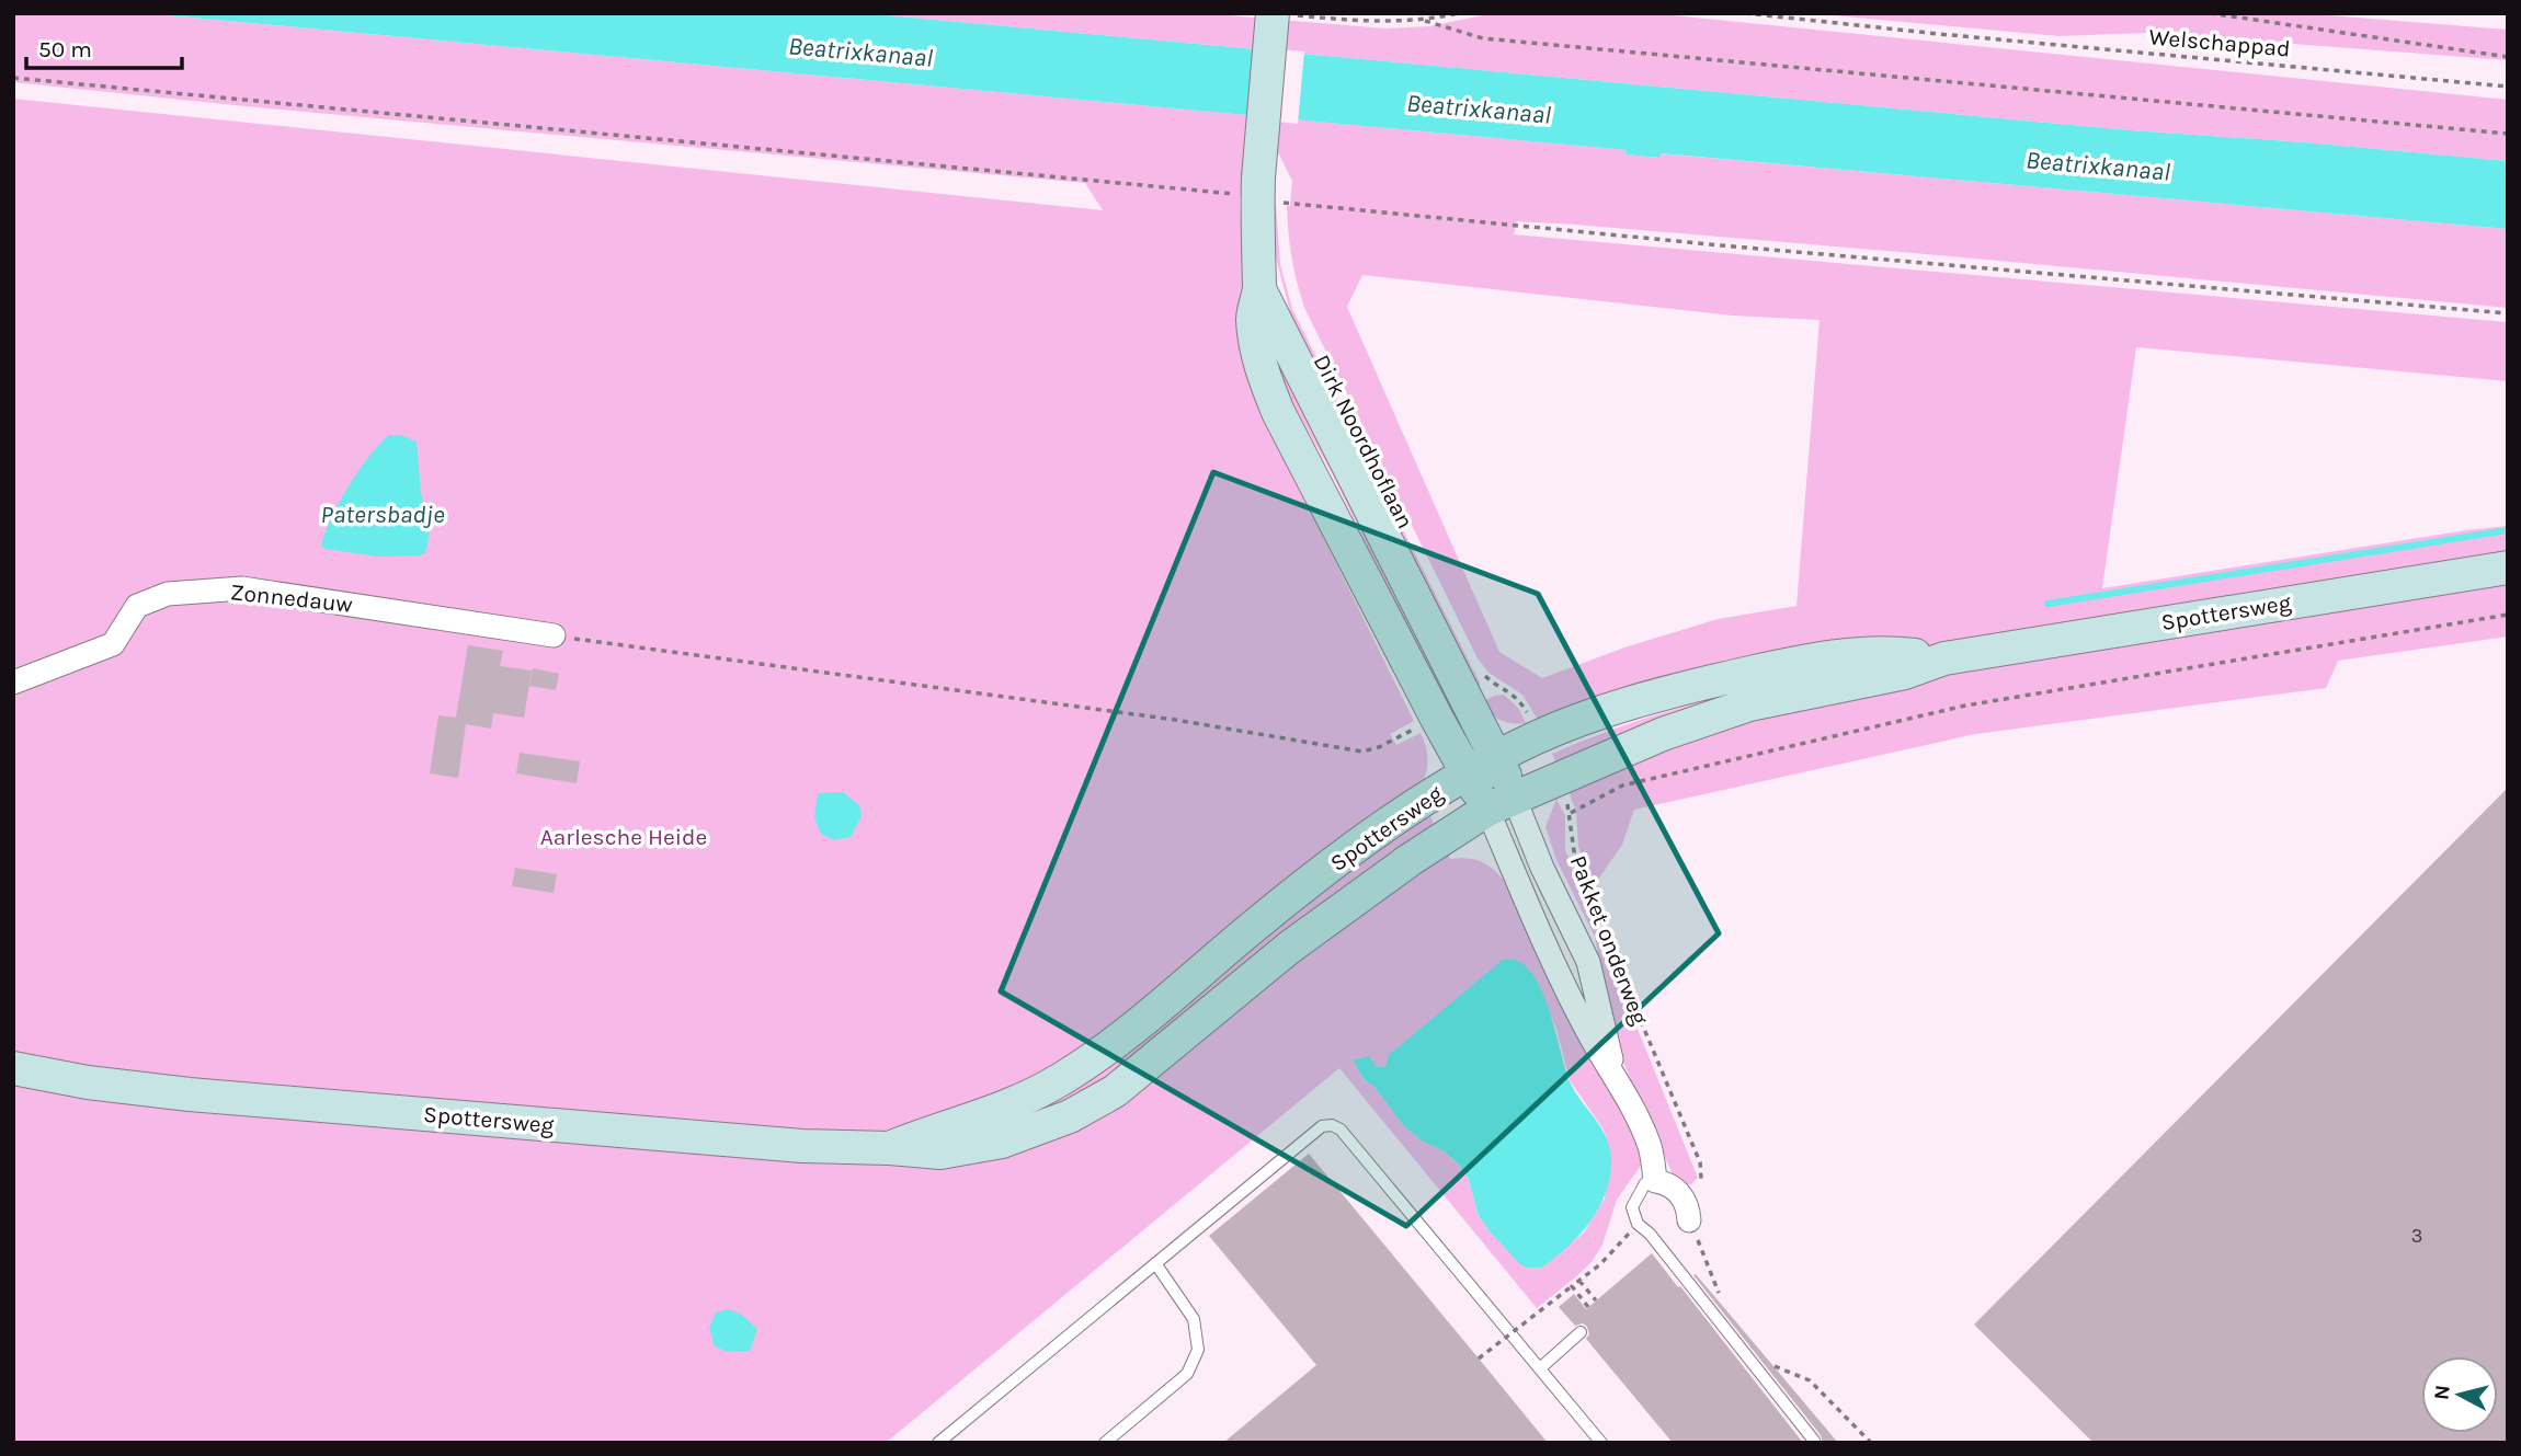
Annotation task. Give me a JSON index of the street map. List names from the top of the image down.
{
  "streets": {
    "main road": ["Dirk Noordhoflaan", "Spottersweg"],
    "street": ["Zonnedauw", "Pakket onderweg"],
    "path": ["Welschappad"]
  },
  "crossings": [
    ["Dirk Noordhoflaan", "Spottersweg"],
    ["Dirk Noordhoflaan", "Pakket onderweg"],
    ["Spottersweg", "Pakket onderweg"]
  ],
  "water": ["Beatrixkanaal", "Patersbadje"],
  "parks": ["Aarlesche Heide"],
  "house_numbers": ["3"],
  "scale_bar": "50 m",
  "north": "left"
}
